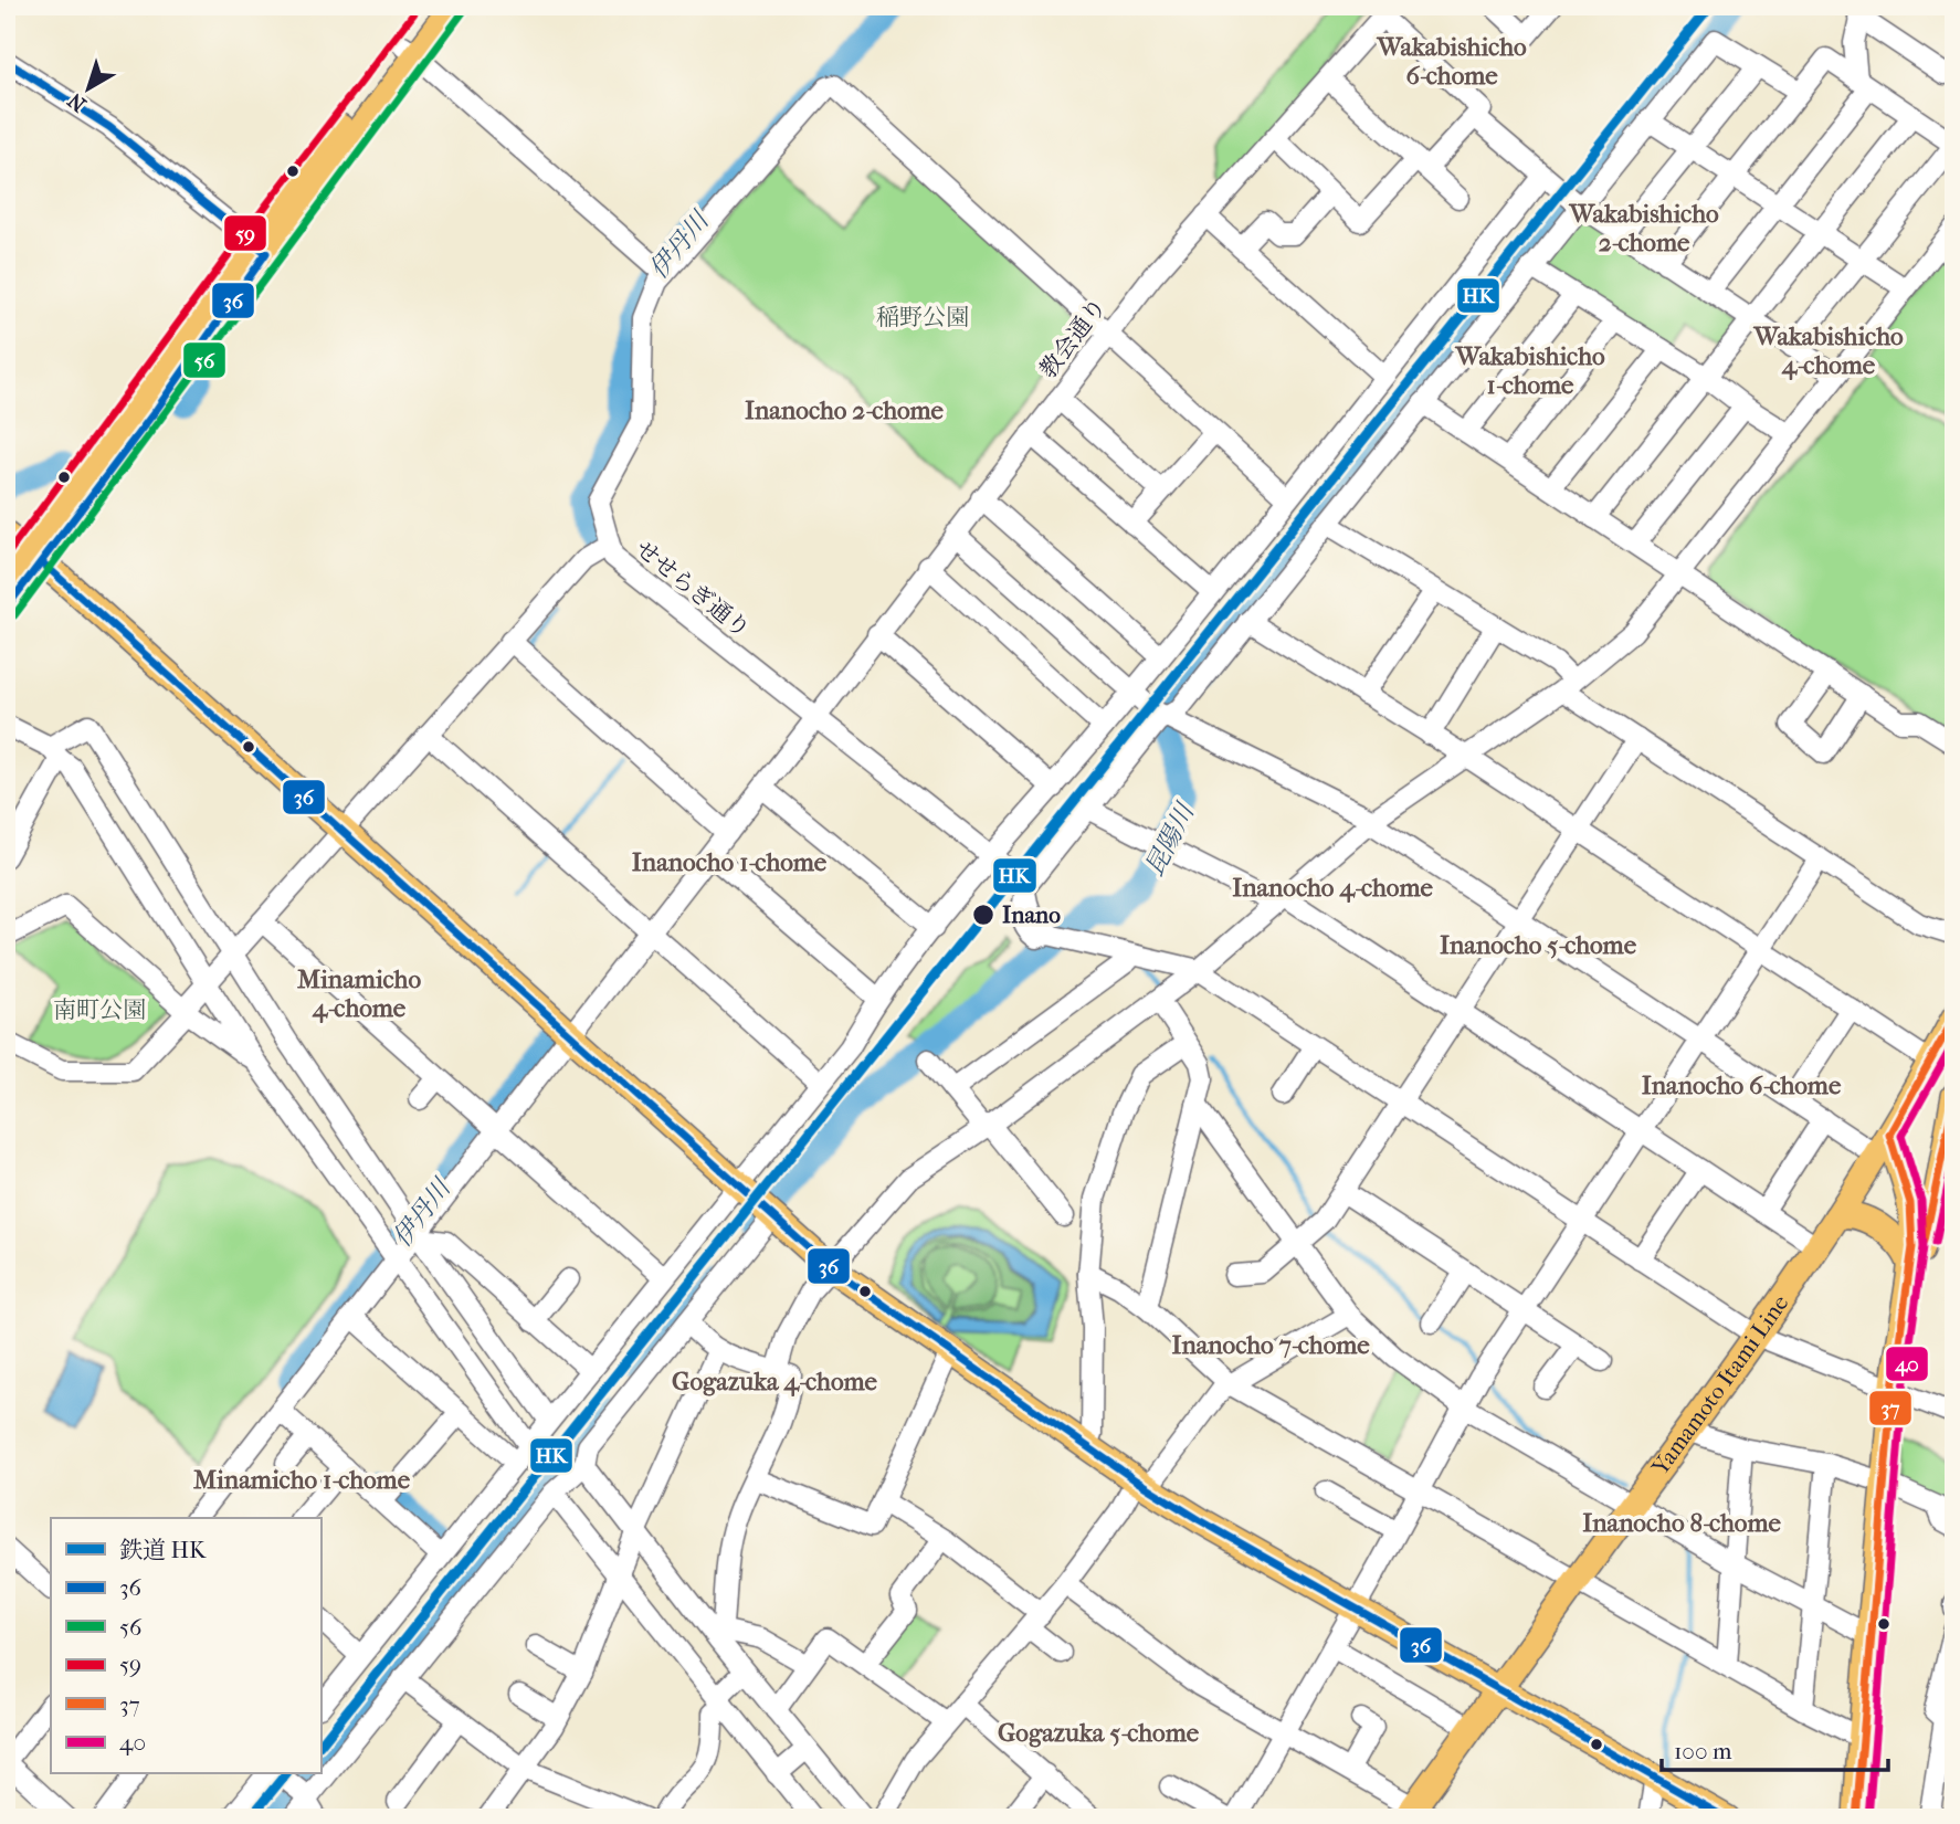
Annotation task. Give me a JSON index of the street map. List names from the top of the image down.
{
  "streets": {
    "main road": ["Yamamoto Itami Line"],
    "street": ["教会通り", "せせらぎ通り"]
  },
  "crossings": [
    ["教会通り", "せせらぎ通り"]
  ],
  "districts": [
    "Wakabishicho 6-chome",
    "Wakabishicho 2-chome",
    "Wakabishicho 4-chome",
    "Wakabishicho 1-chome",
    "Inanocho 2-chome",
    "Inanocho 1-chome",
    "Inanocho 4-chome",
    "Inanocho 5-chome",
    "Minamicho 4-chome",
    "Inanocho 6-chome",
    "Inanocho 7-chome",
    "Gogazuka 4-chome",
    "Minamicho 1-chome",
    "Inanocho 8-chome",
    "Gogazuka 5-chome"
  ],
  "water": ["伊丹川", "昆陽川"],
  "parks": ["稲野公園", "南町公園"],
  "places": ["Inano"],
  "lines": [
    "rail line HK",
    "transit line 59",
    "transit line 56",
    "transit line 36",
    "transit line 37",
    "transit line 40"
  ],
  "legend": [
    "鉄道 HK",
    "36",
    "56",
    "59",
    "37",
    "40"
  ],
  "scale_bar": "100 m",
  "north": "bottom left"
}
